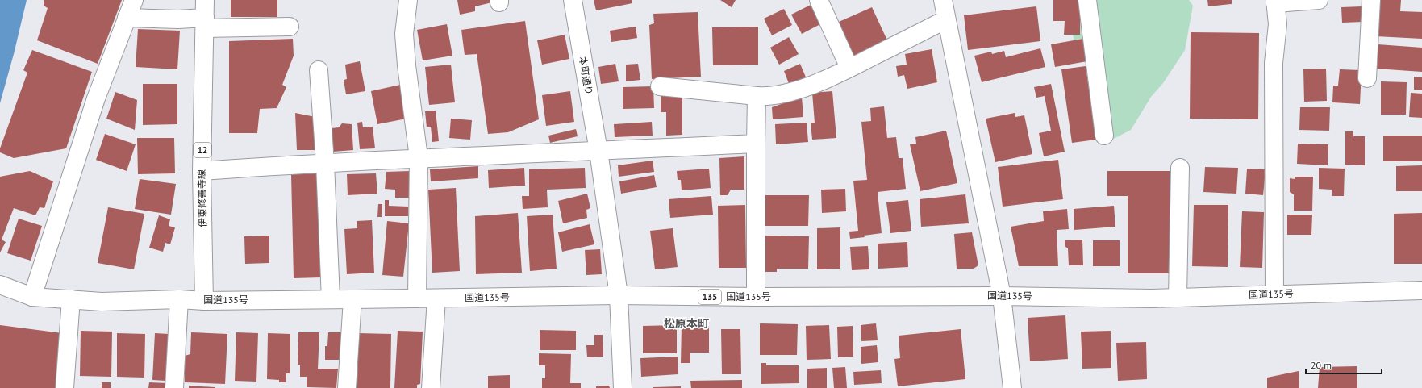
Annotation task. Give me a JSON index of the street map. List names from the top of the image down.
{
  "streets": {
    "main road": [
      "本町通り",
      "12",
      "伊東修善寺線",
      "国道135号",
      "135"
    ]
  },
  "crossings": [
    ["本町通り", "国道135号"],
    ["伊東修善寺線", "国道135号"]
  ],
  "districts": ["松原本町"],
  "scale_bar": "20 m"
}
